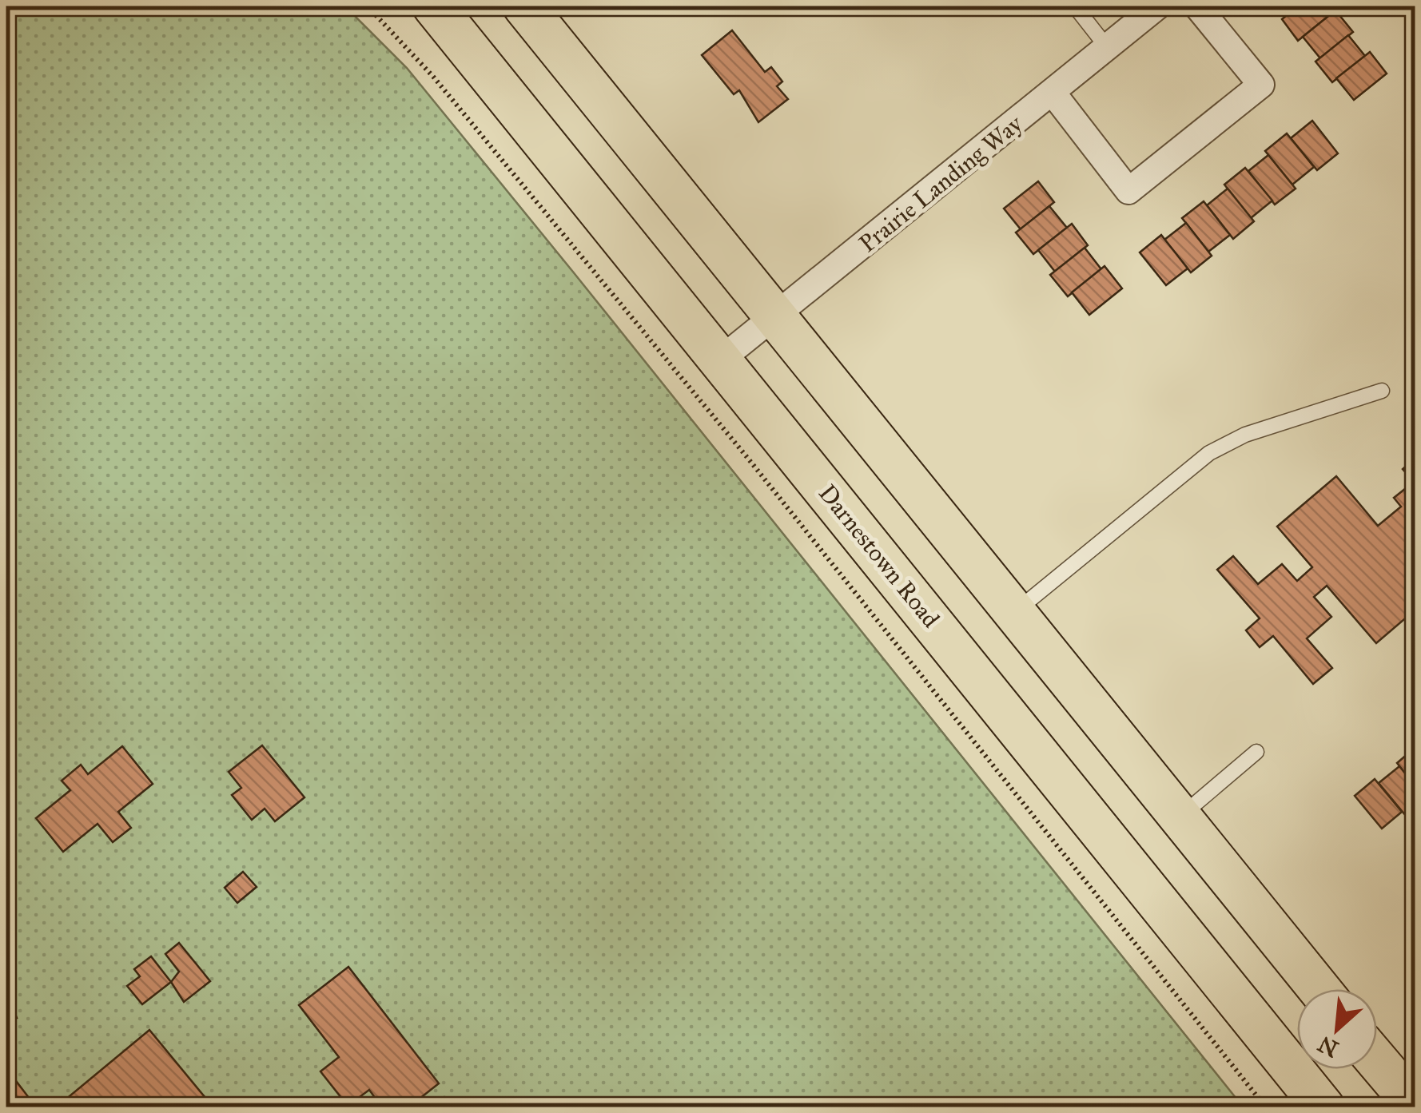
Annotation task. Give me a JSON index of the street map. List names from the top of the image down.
{
  "streets": {
    "main road": ["Darnestown Road"],
    "street": ["Prairie Landing Way"]
  },
  "crossings": [
    ["Prairie Landing Way", "Darnestown Road"]
  ],
  "north": "bottom left"
}
